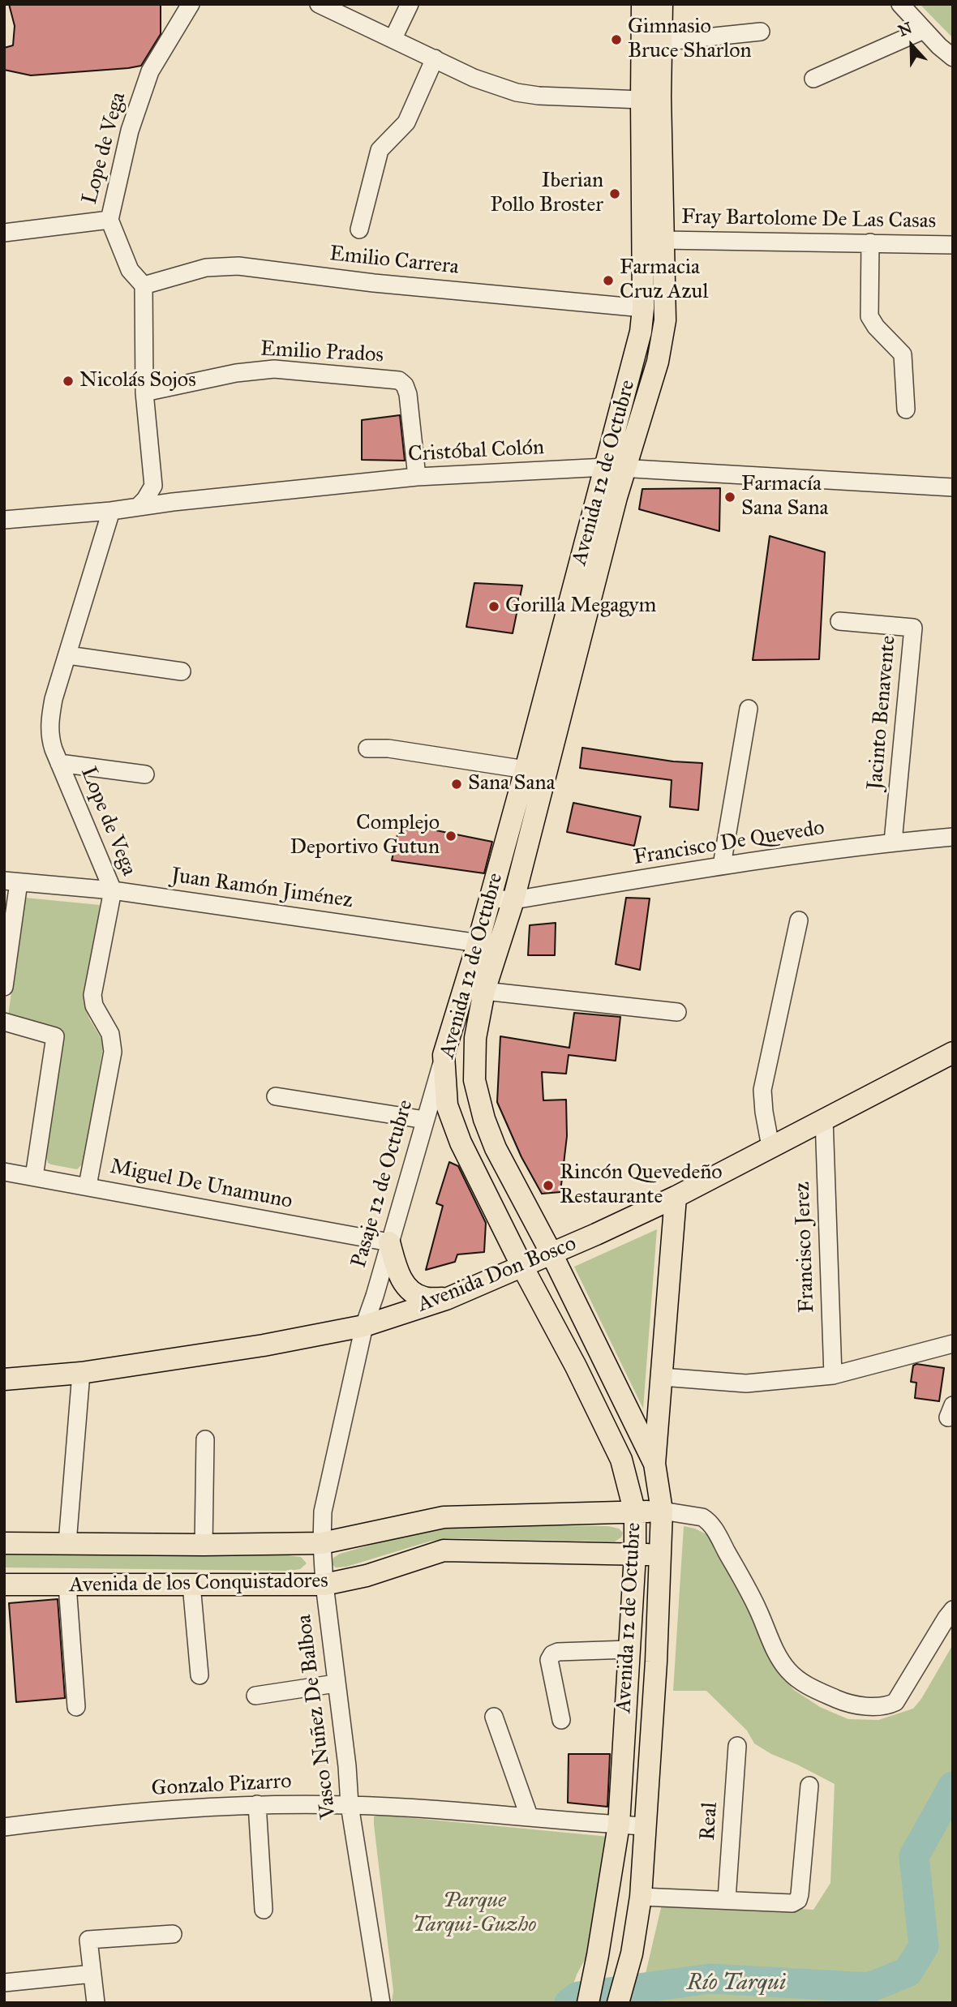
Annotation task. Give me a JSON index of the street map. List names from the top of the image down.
{
  "streets": {
    "main road": ["Avenida 12 de Octubre", "Avenida Don Bosco", "Avenida de los Conquistadores"],
    "street": [
      "Lope de Vega",
      "Fray Bartolome De Las Casas",
      "Emilio Carrera",
      "Emilio Prados",
      "Cristóbal Colón",
      "Jacinto Benavente",
      "Francisco De Quevedo",
      "Juan Ramón Jiménez",
      "Pasaje 12 de Octubre",
      "Miguel De Unamuno",
      "Francisco Jerez",
      "Vasco Nuñez De Balboa",
      "Gonzalo Pizarro",
      "Real"
    ]
  },
  "crossings": [
    ["Lope de Vega", "Emilio Carrera"],
    ["Lope de Vega", "Cristóbal Colón"],
    ["Lope de Vega", "Juan Ramón Jiménez"],
    ["Lope de Vega", "Miguel De Unamuno"],
    ["Fray Bartolome De Las Casas", "Avenida 12 de Octubre"],
    ["Emilio Carrera", "Avenida 12 de Octubre"],
    ["Emilio Prados", "Cristóbal Colón"],
    ["Cristóbal Colón", "Avenida 12 de Octubre"],
    ["Avenida 12 de Octubre", "Francisco De Quevedo"],
    ["Avenida 12 de Octubre", "Juan Ramón Jiménez"],
    ["Avenida 12 de Octubre", "Pasaje 12 de Octubre"],
    ["Avenida 12 de Octubre", "Avenida Don Bosco"],
    ["Avenida 12 de Octubre", "Avenida de los Conquistadores"],
    ["Avenida 12 de Octubre", "Gonzalo Pizarro"],
    ["Jacinto Benavente", "Francisco De Quevedo"],
    ["Pasaje 12 de Octubre", "Miguel De Unamuno"],
    ["Pasaje 12 de Octubre", "Avenida Don Bosco"],
    ["Pasaje 12 de Octubre", "Vasco Nuñez De Balboa"],
    ["Francisco Jerez", "Avenida Don Bosco"],
    ["Avenida Don Bosco", "Vasco Nuñez De Balboa"],
    ["Avenida de los Conquistadores", "Vasco Nuñez De Balboa"],
    ["Vasco Nuñez De Balboa", "Gonzalo Pizarro"]
  ],
  "water": ["Río Tarqui"],
  "parks": ["Parque Tarqui-Guzho"],
  "places": [
    "Gimnasio Bruce Sharlon",
    "Iberian Pollo Broster",
    "Farmacia Cruz Azul",
    "Nicolás Sojos",
    "Farmacía Sana Sana",
    "Gorilla Megagym",
    "Sana Sana",
    "Complejo Deportivo Gutun",
    "Rincón Quevedeño Restaurante"
  ],
  "north": "top"
}
